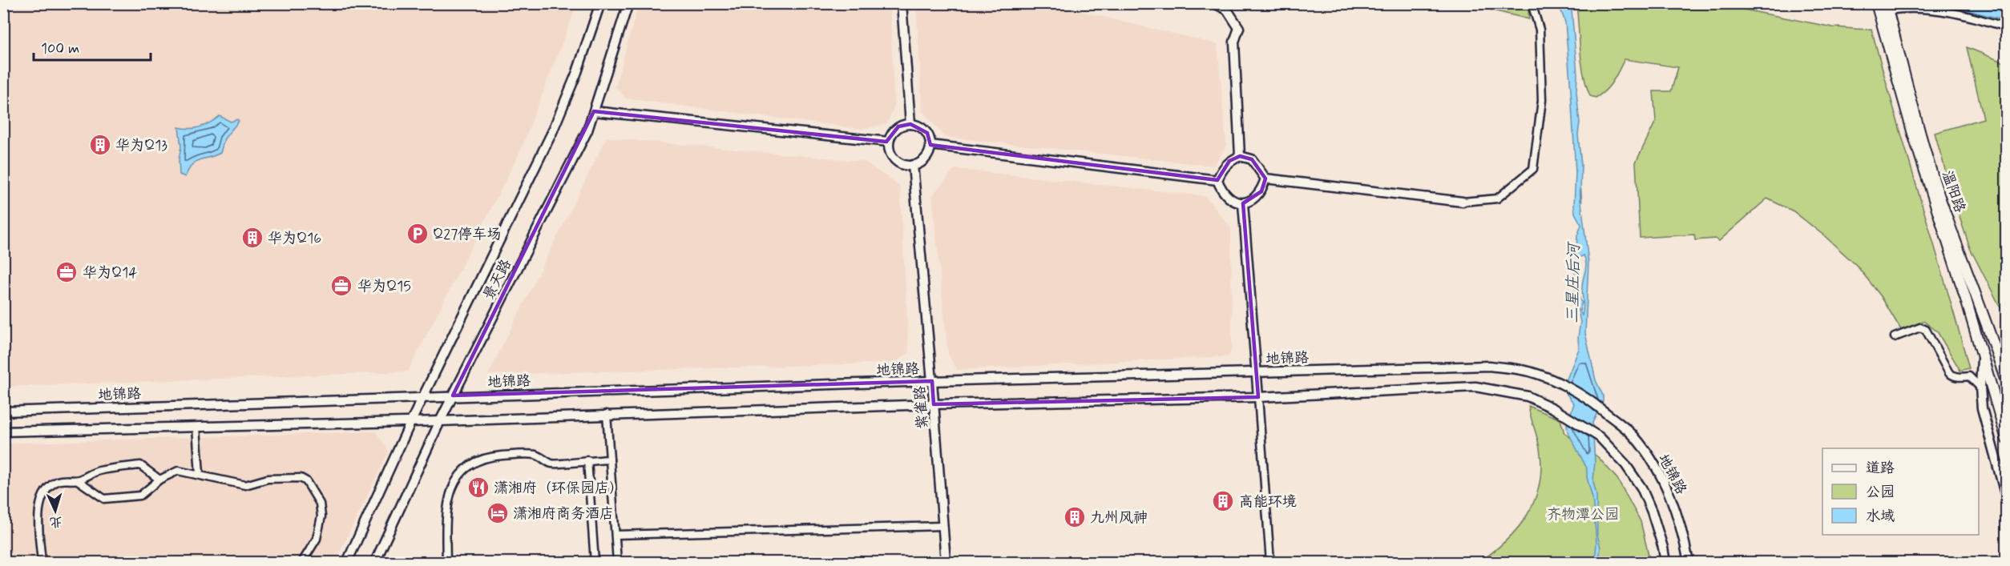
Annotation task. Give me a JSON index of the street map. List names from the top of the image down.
{
  "streets": {
    "main road": ["温阳路"],
    "street": ["景天路", "地锦路", "紫雀路"]
  },
  "crossings": [
    ["景天路", "地锦路"],
    ["地锦路", "紫雀路"]
  ],
  "water": ["三星庄后河"],
  "parks": ["齐物潭公园"],
  "places": {
    "building": [
      "华为Q13",
      "华为Q16",
      "高能环境",
      "九州风神"
    ],
    "parking": ["Q27停车场"],
    "office": ["华为Q14", "华为Q15"],
    "restaurant": ["潇湘府（环保园店）"],
    "hotel": ["潇湘府商务酒店"]
  },
  "legend": ["道路", "公园", "水域"],
  "scale_bar": "100 m",
  "north": "bottom"
}
